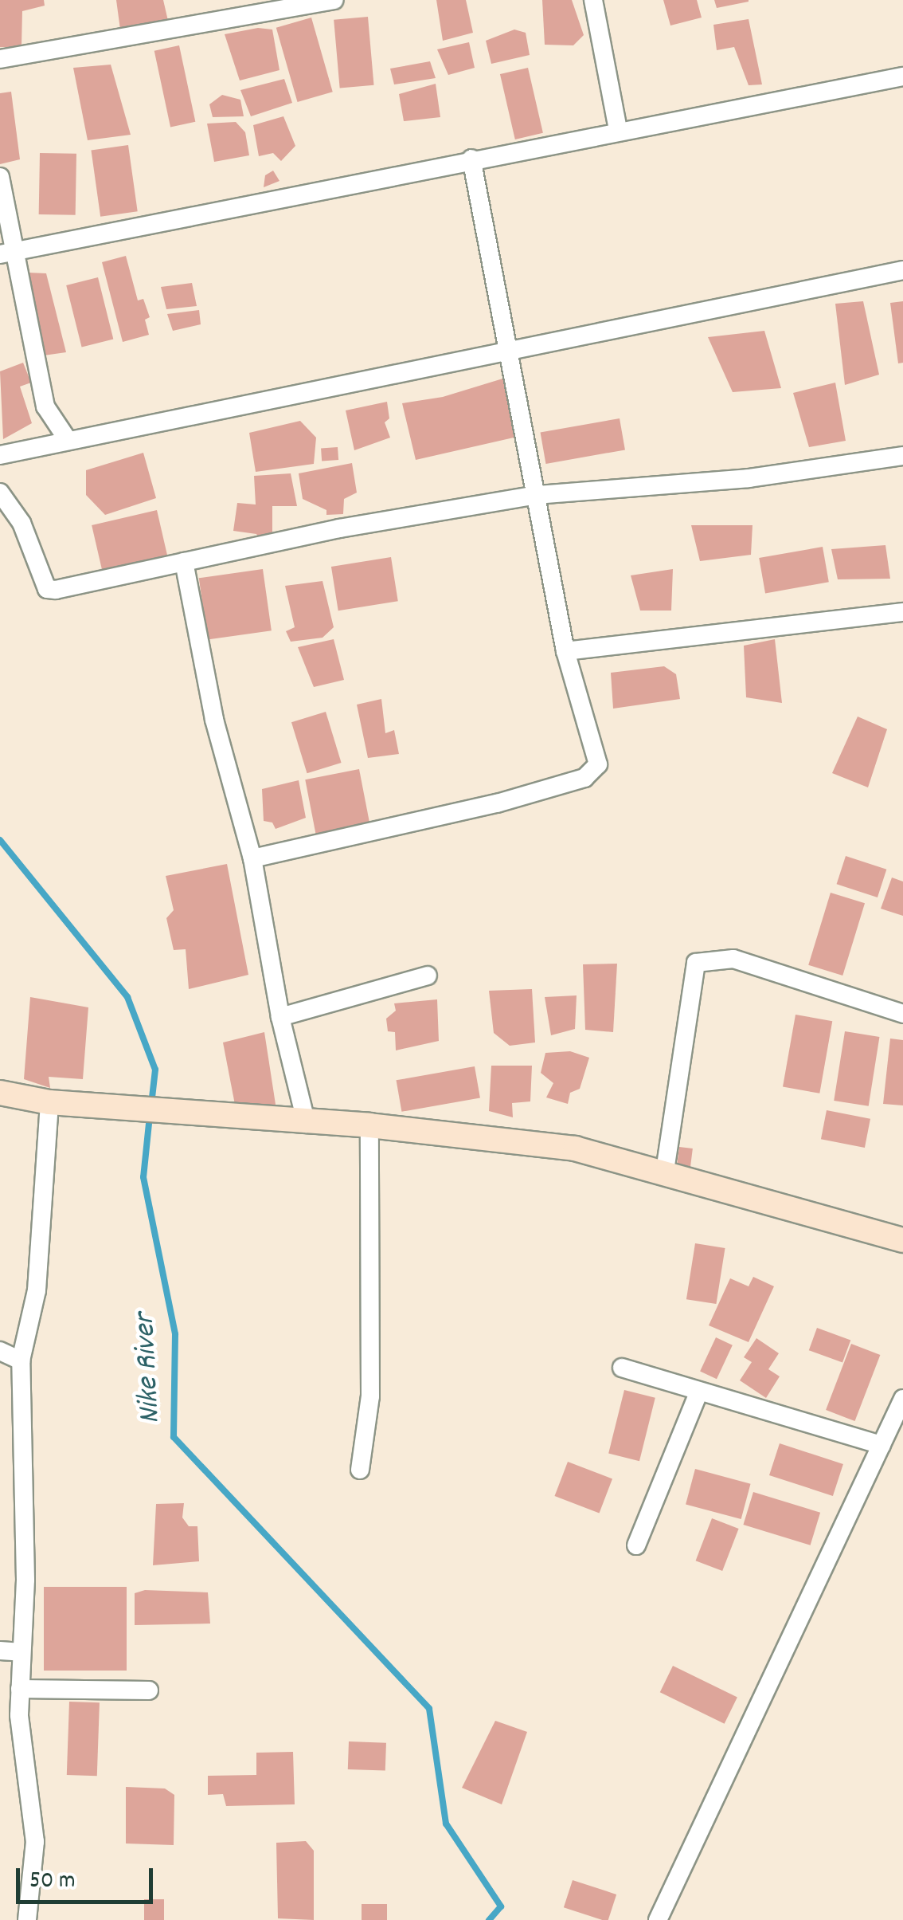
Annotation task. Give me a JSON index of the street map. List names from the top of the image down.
{
  "water": ["Nike River"],
  "scale_bar": "50 m"
}
